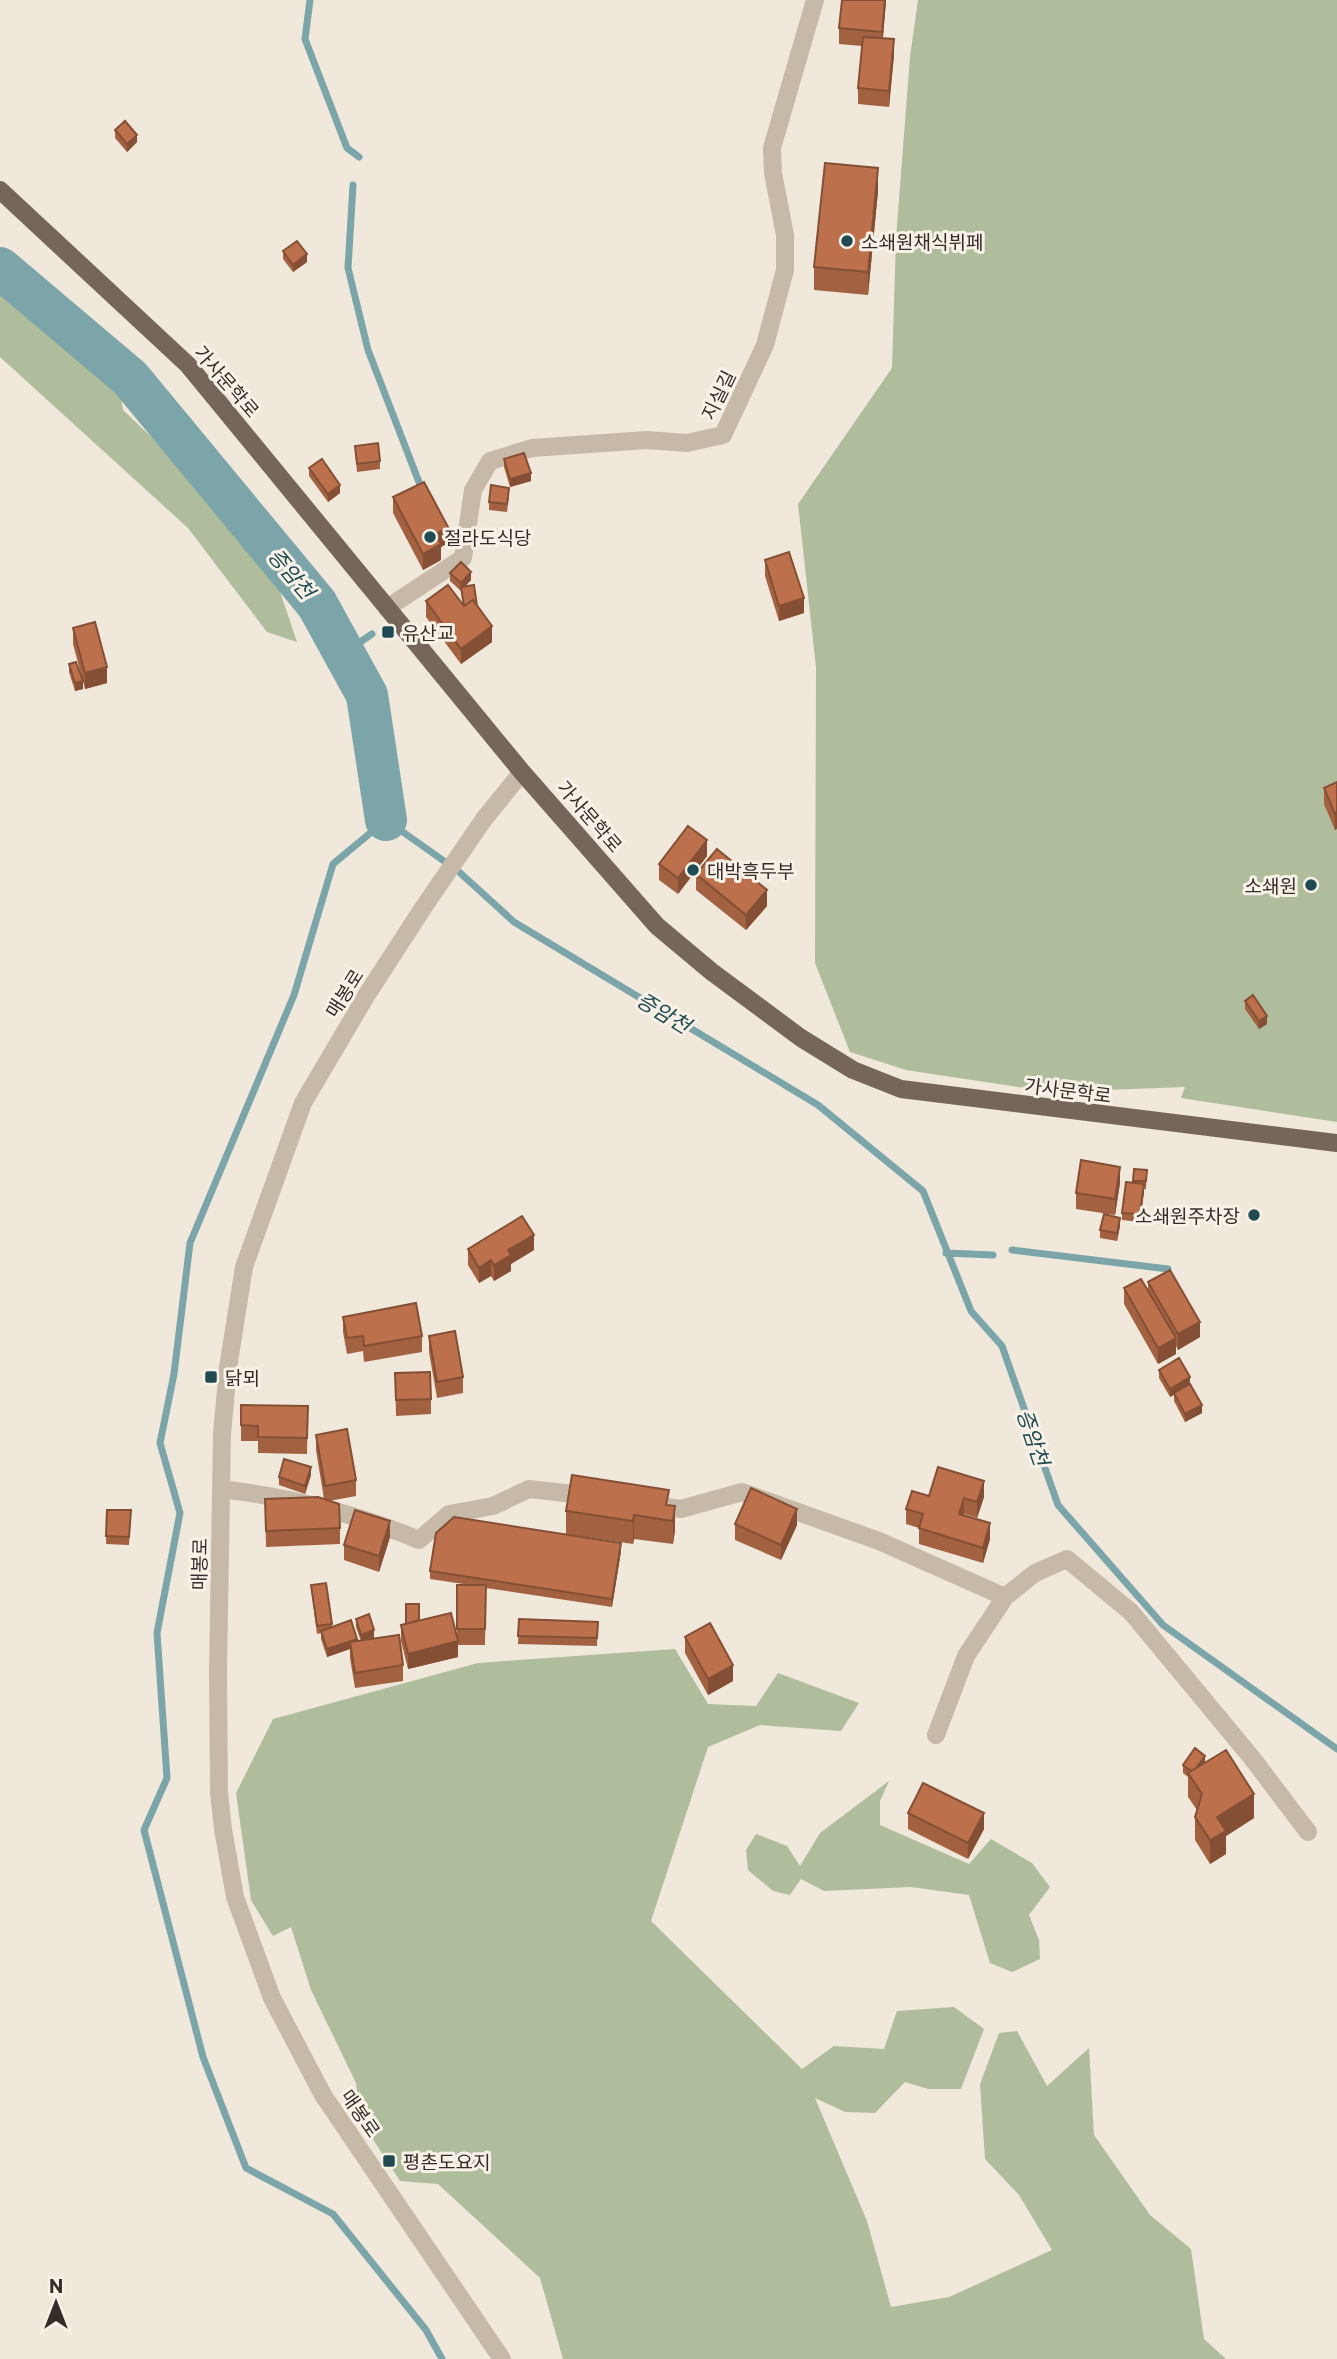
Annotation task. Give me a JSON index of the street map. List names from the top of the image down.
{
  "streets": {
    "main road": ["가사문학로"],
    "street": ["지실길", "매봉로"]
  },
  "crossings": [
    ["가사문학로", "지실길"],
    ["가사문학로", "매봉로"]
  ],
  "water": ["증암천"],
  "places": {
    "other": [
      "소쇄원채식뷔페",
      "절라도식당",
      "대박흑두부",
      "소쇄원",
      "소쇄원주차장"
    ],
    "transit": ["유산교", "닭뫼", "평촌도요지"]
  },
  "north": "top"
}
